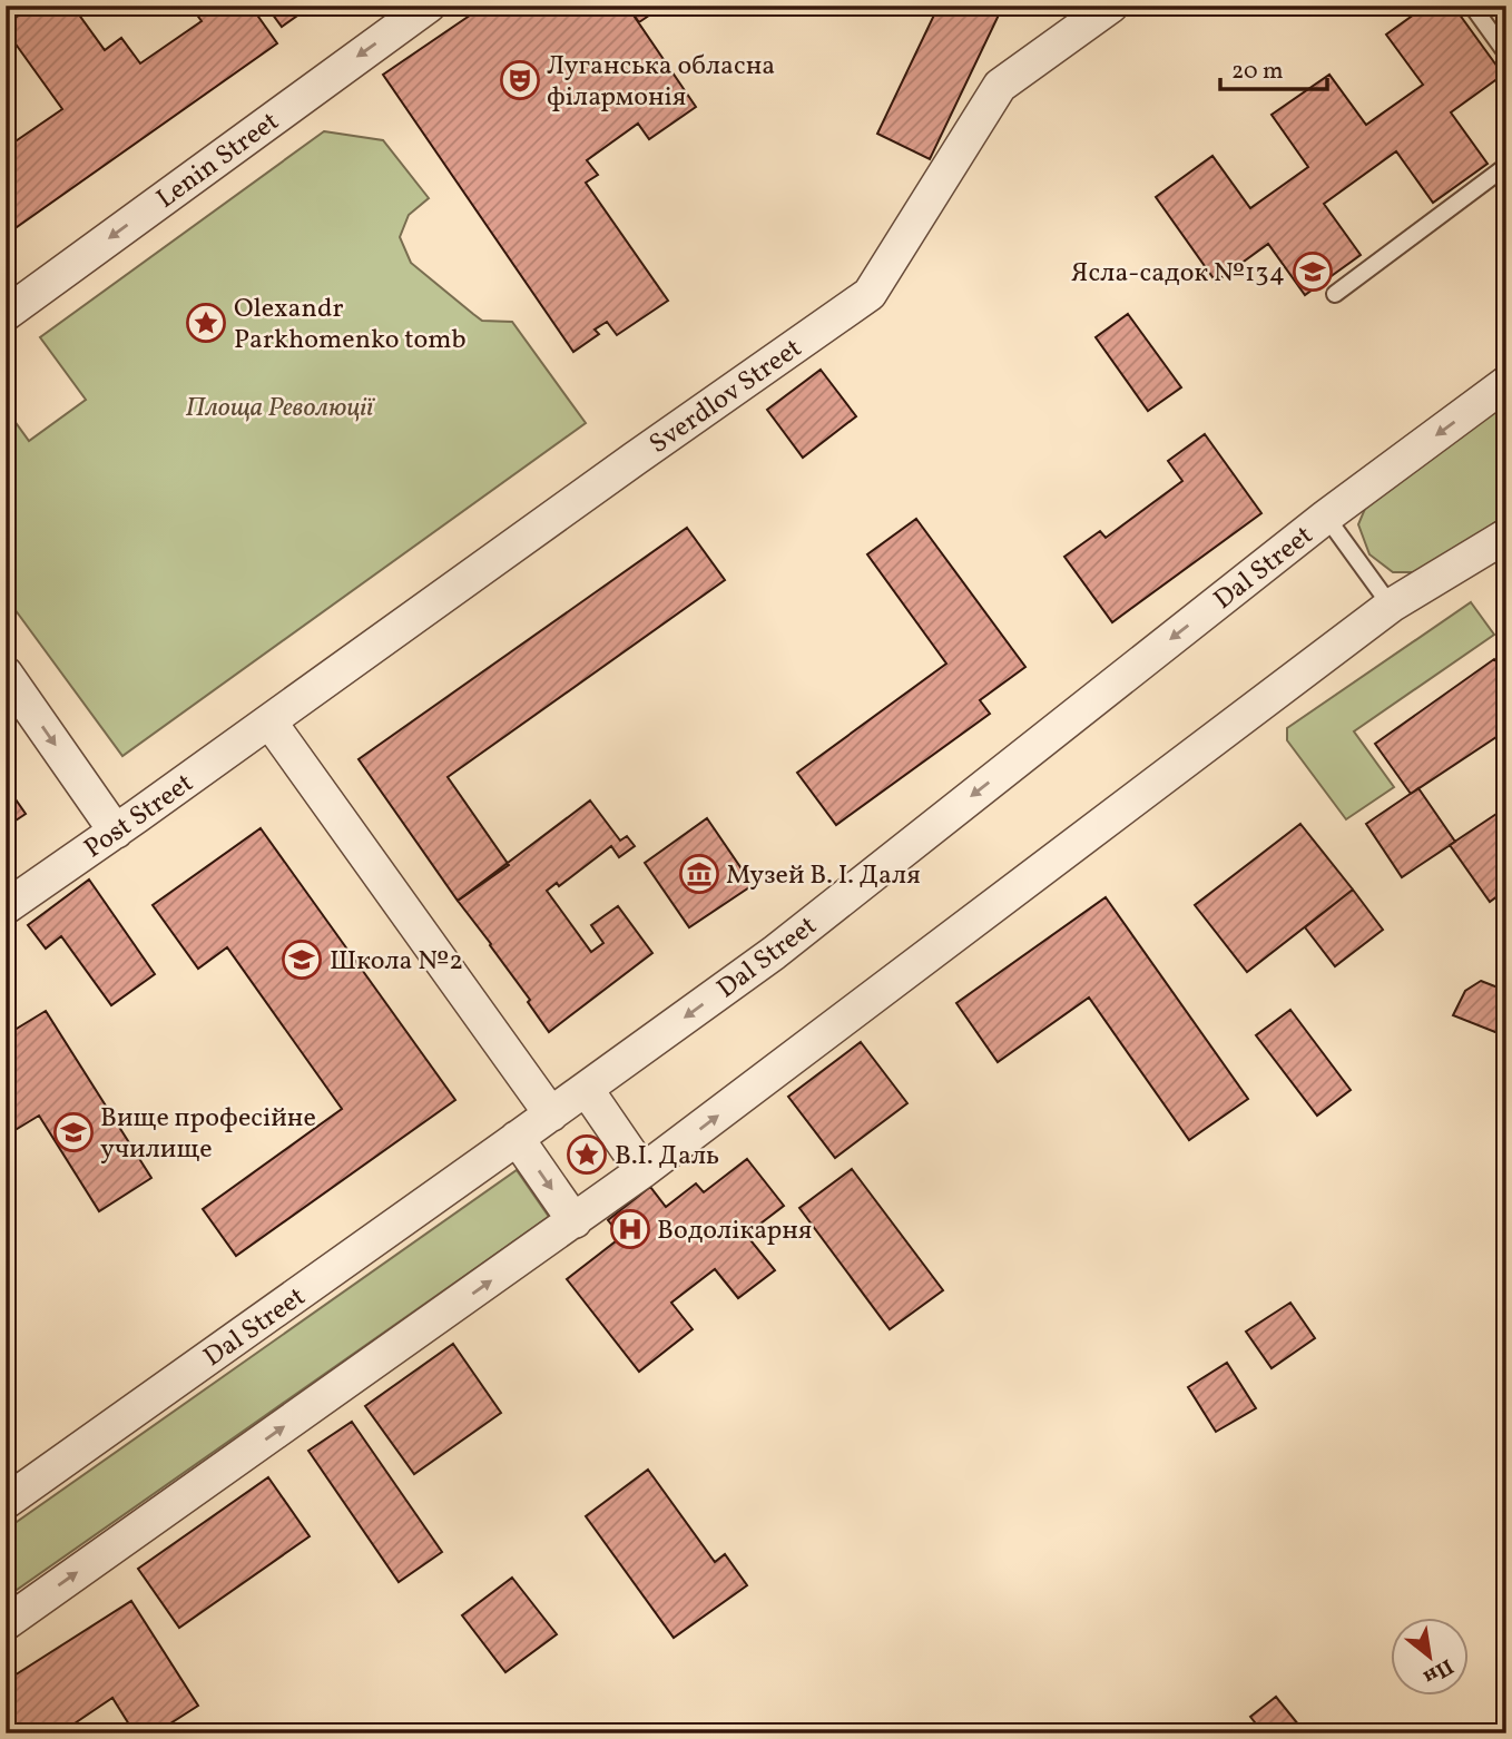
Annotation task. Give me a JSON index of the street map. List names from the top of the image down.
{
  "streets": {
    "street": [
      "Lenin Street",
      "Sverdlov Street",
      "Dal Street",
      "Post Street"
    ]
  },
  "crossings": [
    ["Sverdlov Street", "Post Street"]
  ],
  "one_way": ["Lenin Street"],
  "parks": ["Площа Революції"],
  "places": {
    "theatre": ["Луганська обласна філармонія"],
    "school or university": ["Ясла-садок №134", "Школа №2", "Вище професійне училище"],
    "place": ["Olexandr Parkhomenko tomb", "В.І. Даль"],
    "museum": ["Музей В. І. Даля"],
    "hospital": ["Водолікарня"]
  },
  "scale_bar": "20 m",
  "north": "bottom right"
}
